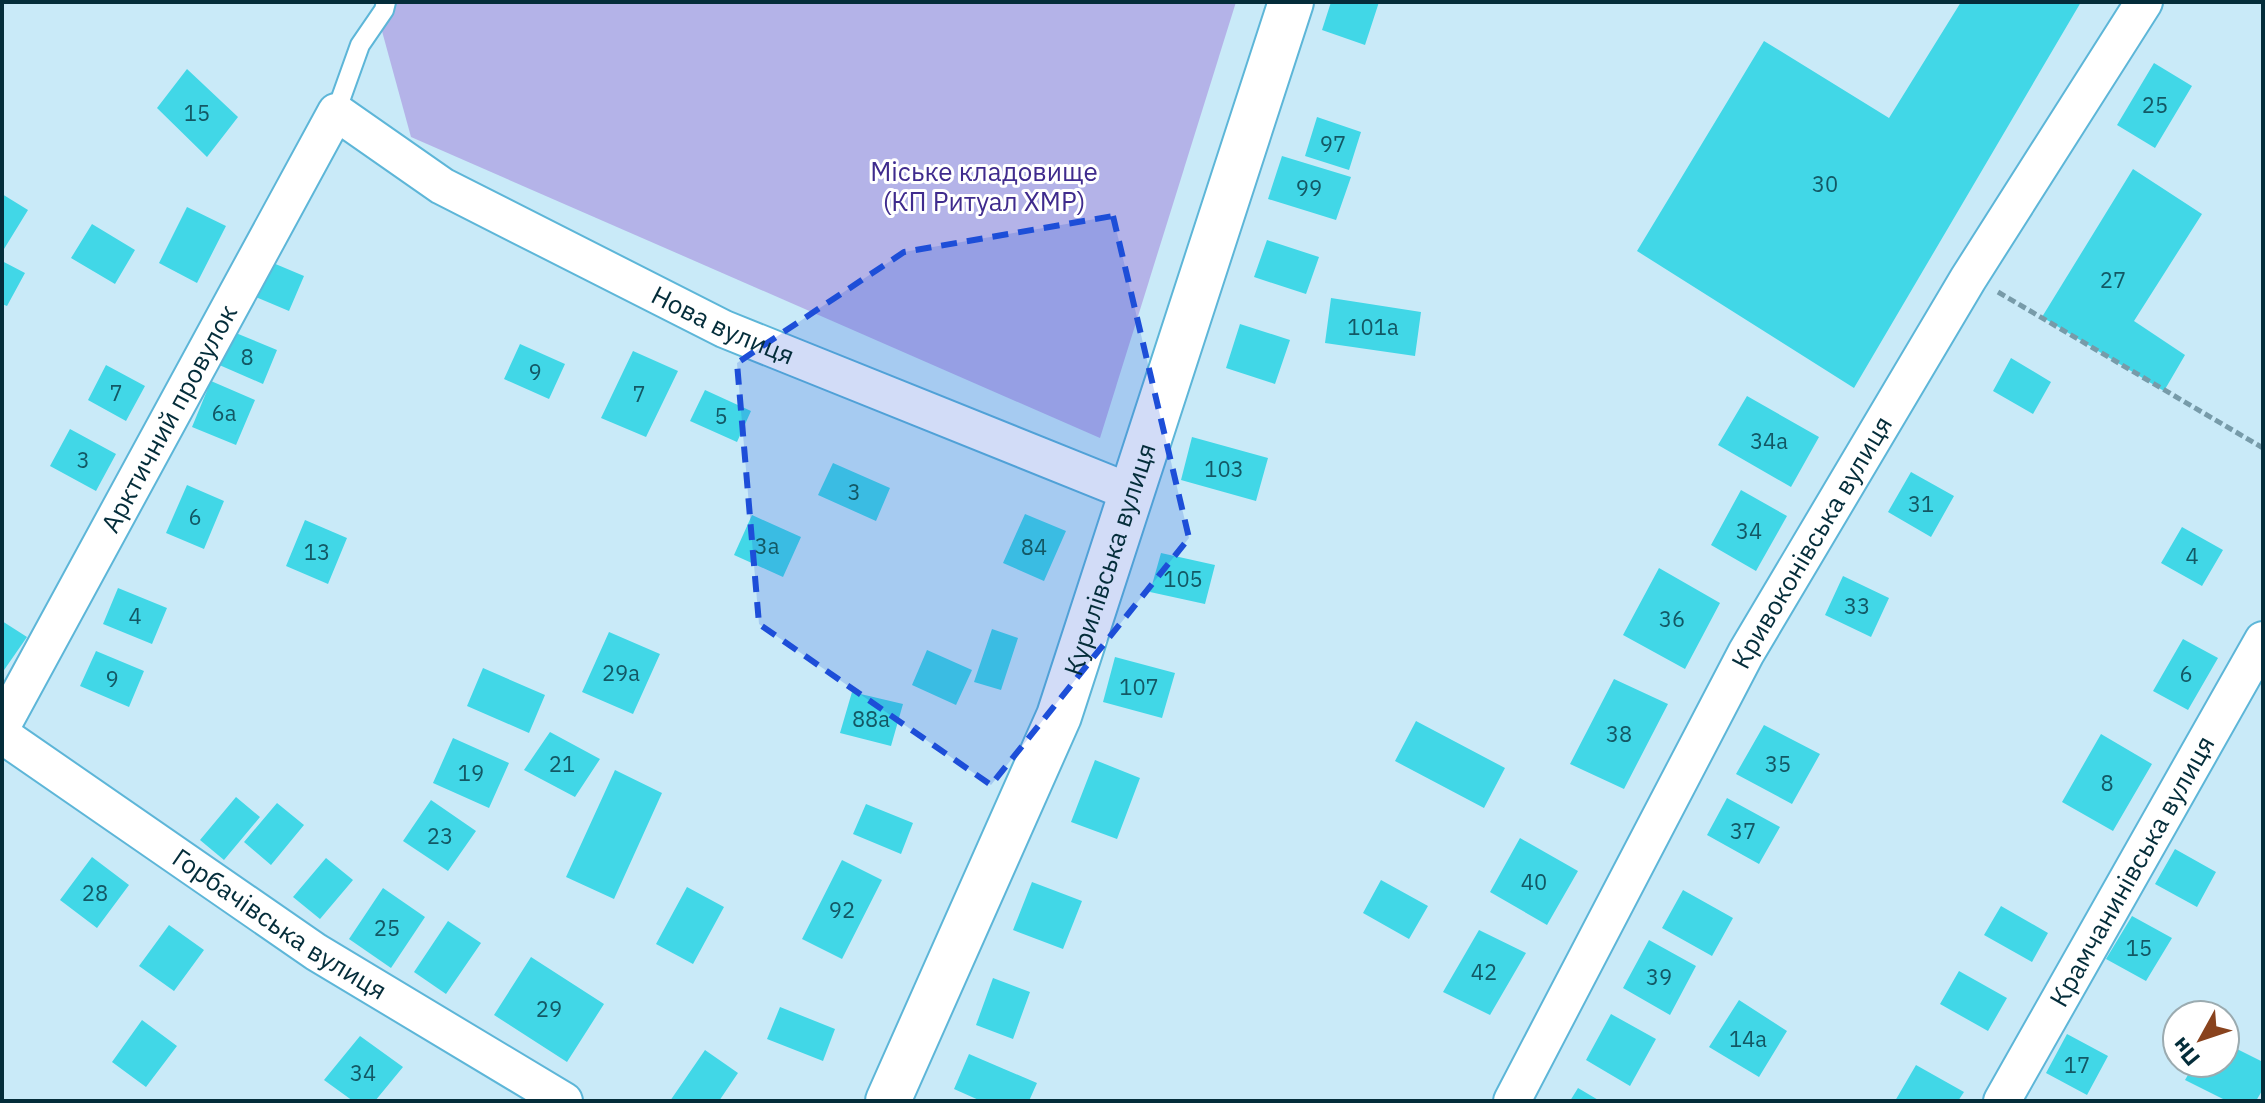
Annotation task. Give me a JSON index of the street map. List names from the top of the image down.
{
  "streets": {
    "main road": ["Курилівська вулиця"],
    "street": [
      "Нова вулиця",
      "Арктичний провулок",
      "Кривоконівська вулиця",
      "Крамчанинівська вулиця",
      "Горбачівська вулиця"
    ]
  },
  "crossings": [
    ["Нова вулиця", "Арктичний провулок"],
    ["Нова вулиця", "Курилівська вулиця"]
  ],
  "parks": ["Міське кладовище (КП Ритуал ХМР)"],
  "house_numbers": [
    "25",
    "15",
    "97",
    "30",
    "99",
    "27",
    "101а",
    "8",
    "9",
    "7",
    "7",
    "6а",
    "5",
    "34а",
    "3",
    "103",
    "3",
    "31",
    "6",
    "34",
    "3а",
    "84",
    "13",
    "4",
    "105",
    "33",
    "4",
    "36",
    "29а",
    "6",
    "9",
    "107",
    "88а",
    "38",
    "21",
    "35",
    "19",
    "8",
    "37",
    "23",
    "40",
    "28",
    "92",
    "25",
    "15",
    "42",
    "39",
    "29",
    "14а",
    "17",
    "34"
  ],
  "north": "bottom left"
}
